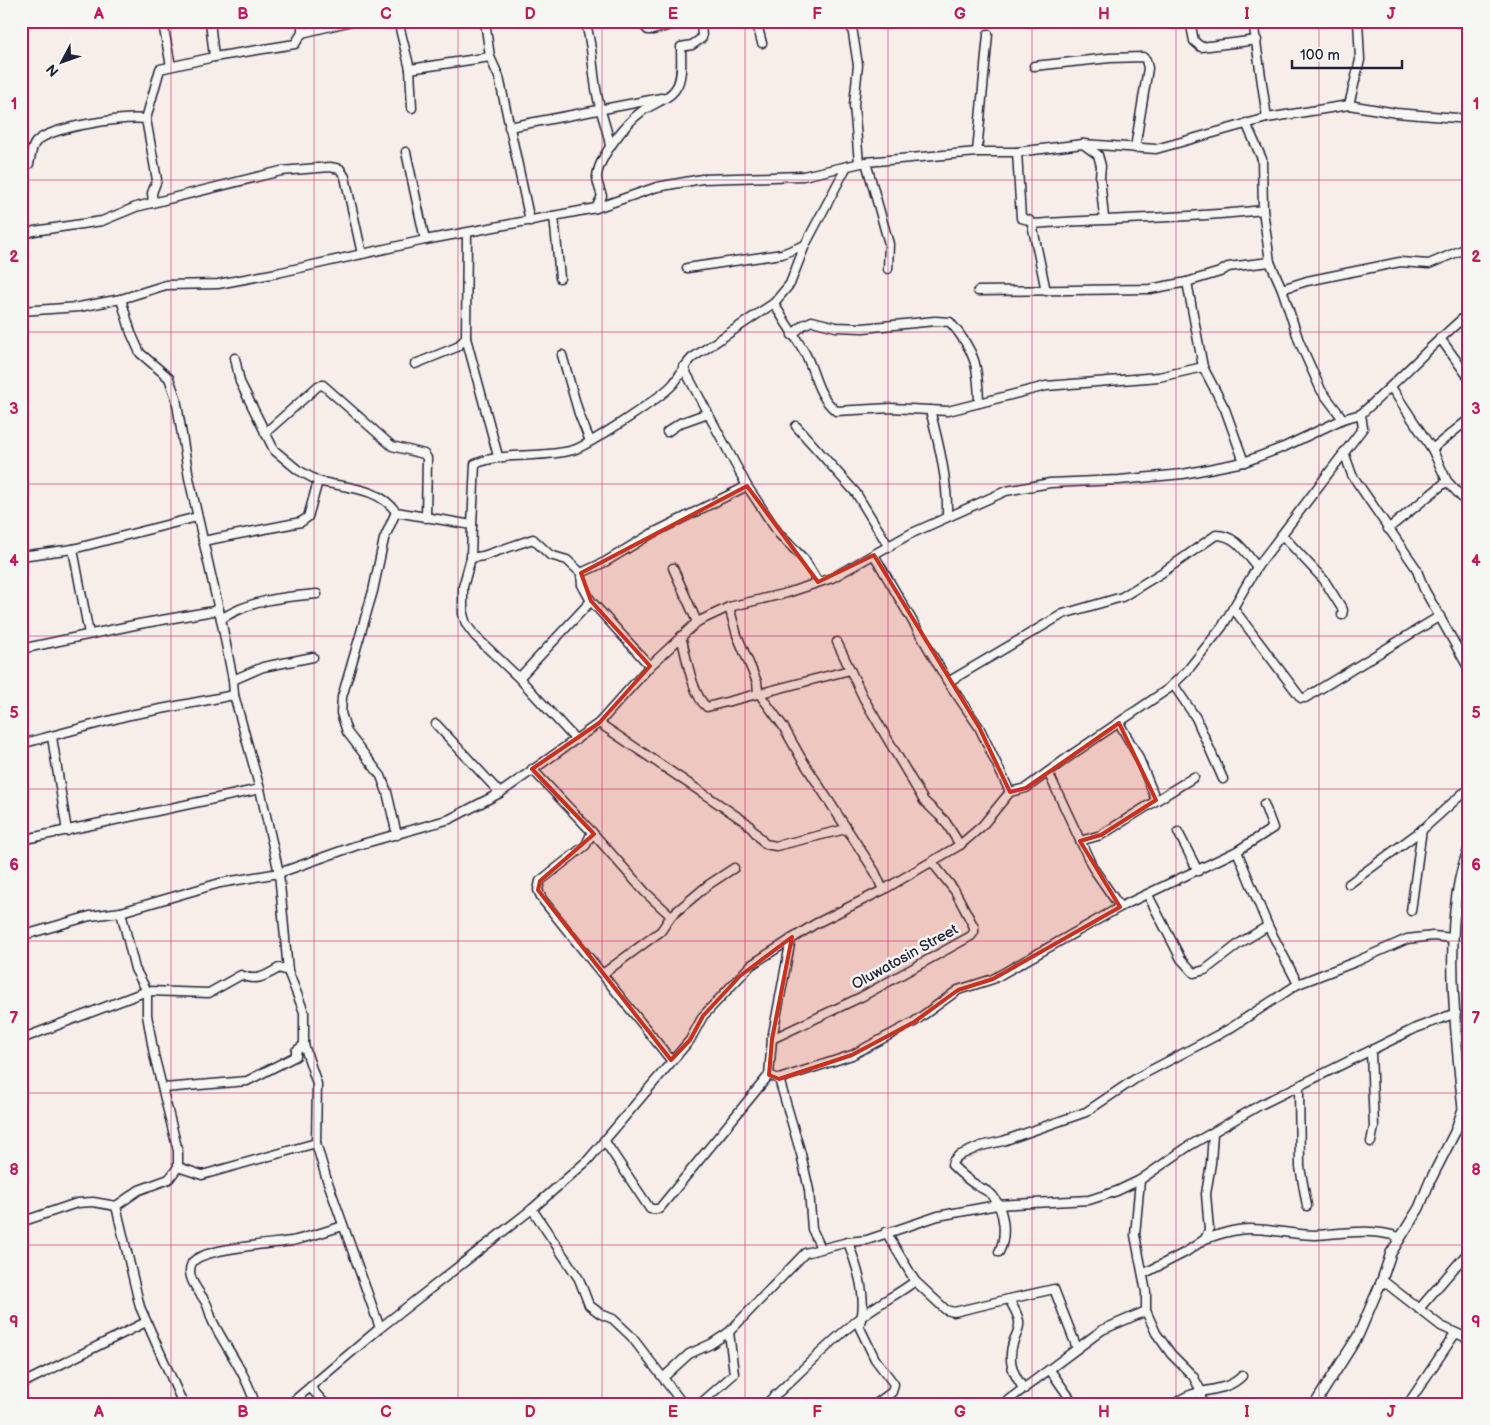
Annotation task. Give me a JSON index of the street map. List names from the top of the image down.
{
  "streets": {
    "street": ["Oluwatosin Street"]
  },
  "scale_bar": "100 m",
  "north": "bottom left",
  "grid": {
    "columns": [
      "A",
      "B",
      "C",
      "D",
      "E",
      "F",
      "G",
      "H",
      "I",
      "J"
    ],
    "rows": [
      "1",
      "2",
      "3",
      "4",
      "5",
      "6",
      "7",
      "8",
      "9"
    ]
  }
}
